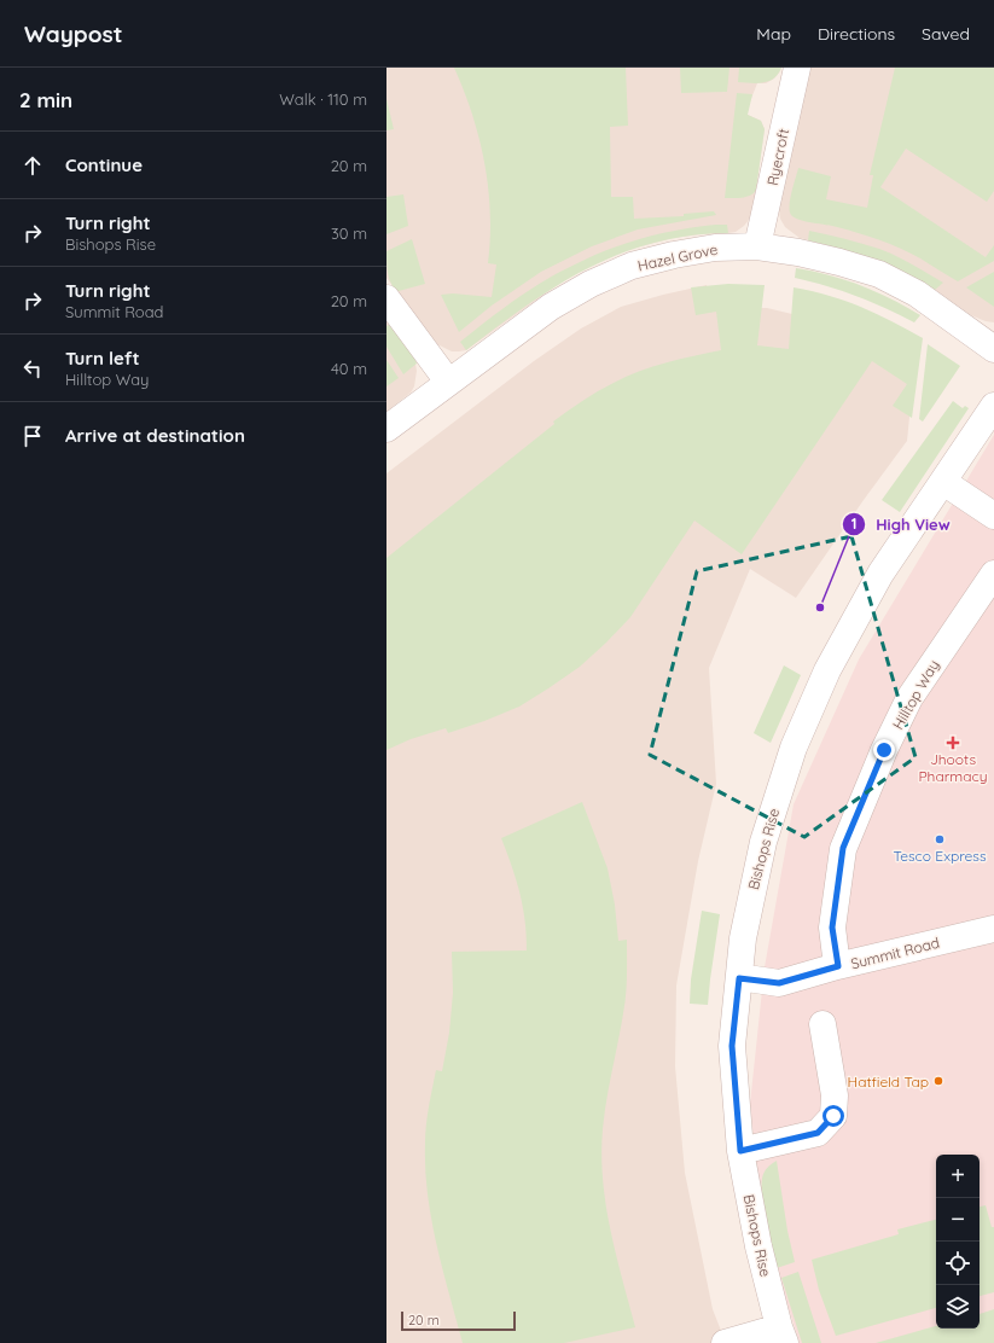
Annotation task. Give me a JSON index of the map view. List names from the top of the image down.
{
  "streets": {
    "street": [
      "Ryecroft",
      "Hazel Grove",
      "Hilltop Way",
      "Bishops Rise",
      "Summit Road"
    ]
  },
  "crossings": [
    ["Ryecroft", "Hazel Grove"],
    ["Hilltop Way", "Summit Road"],
    ["Bishops Rise", "Summit Road"]
  ],
  "places": {
    "other": ["High View", "Tesco Express", "Hatfield Tap"],
    "health": ["Jhoots Pharmacy"]
  },
  "scale_bar": "20 m",
  "page": {
    "header": "Waypost",
    "nav": ["Map", "Directions", "Saved"],
    "heading": ["2 min", "Walk · 110 m"],
    "list": [
      ["Continue", "20 m"],
      ["Turn right", "Bishops Rise", "30 m"],
      ["Turn right", "Summit Road", "20 m"],
      ["Turn left", "Hilltop Way", "40 m"],
      "Arrive at destination"
    ],
    "map_buttons": ["+", "−"],
    "scale": "20 m"
  }
}
